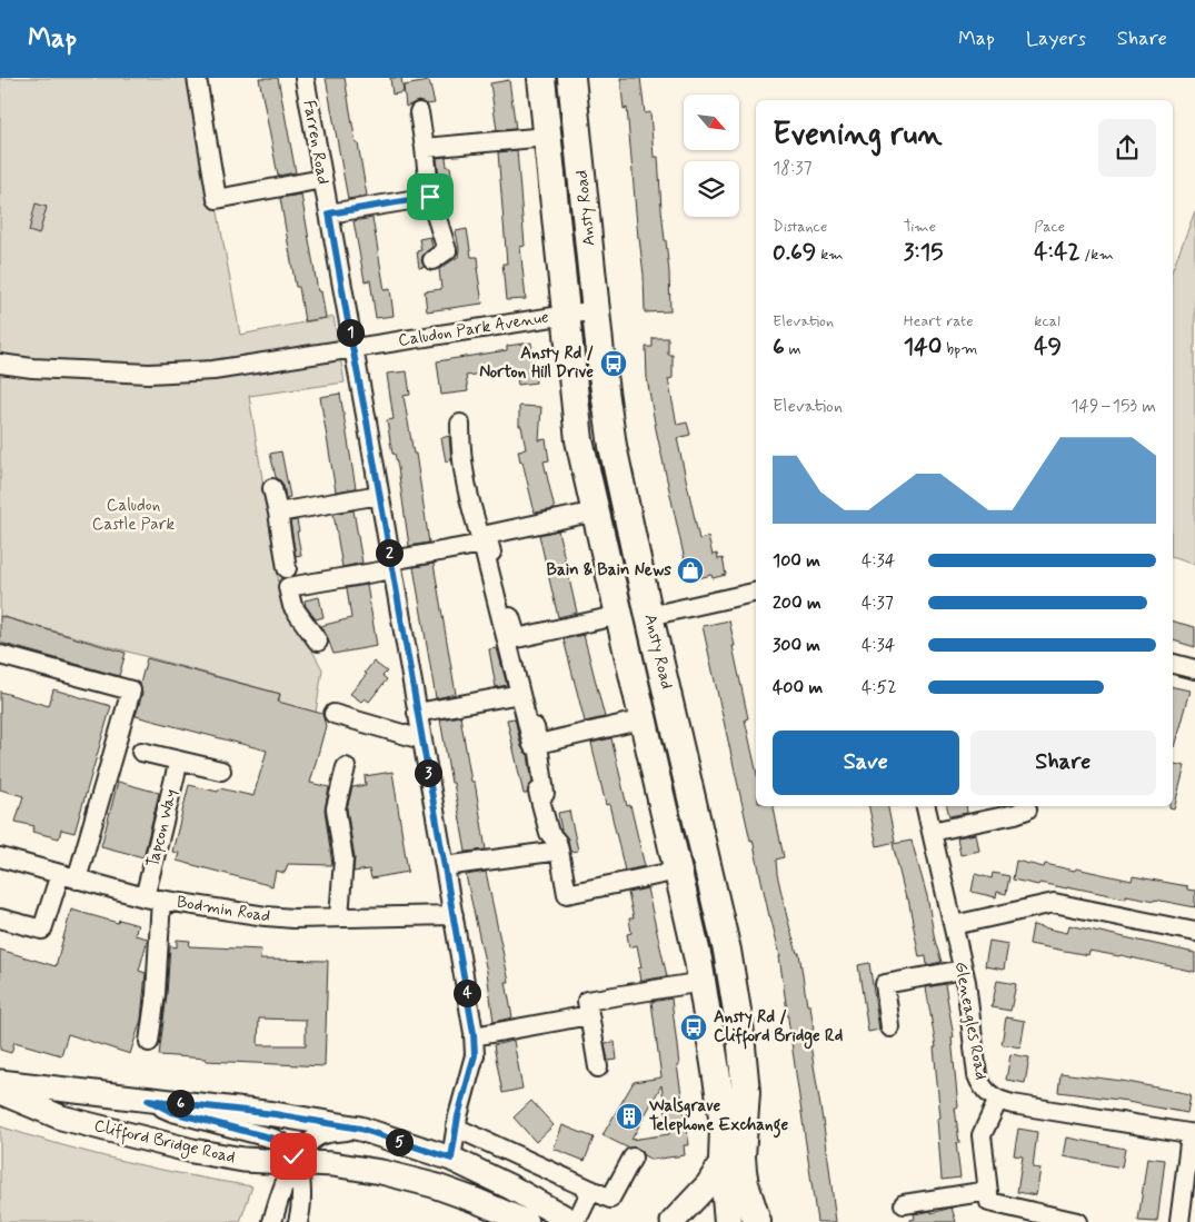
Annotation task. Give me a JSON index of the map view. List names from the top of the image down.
{
  "streets": {
    "highway": ["Ansty Road"],
    "main road": ["Clifford Bridge Road"],
    "street": [
      "Farren Road",
      "Caludon Park Avenue",
      "Tapcon Way",
      "Bodmin Road",
      "Gleneagles Road"
    ]
  },
  "crossings": [
    ["Farren Road", "Caludon Park Avenue"],
    ["Farren Road", "Bodmin Road"],
    ["Farren Road", "Clifford Bridge Road"],
    ["Ansty Road", "Caludon Park Avenue"],
    ["Tapcon Way", "Bodmin Road"]
  ],
  "parks": ["Caludon Castle Park"],
  "places": {
    "bus stop": ["Ansty Rd / Norton Hill Drive", "Ansty Rd / Clifford Bridge Rd"],
    "shop": ["Bain & Bain News"],
    "building": ["Walsgrave Telephone Exchange"]
  },
  "north": "bottom right",
  "page": {
    "header": "Map",
    "nav": ["Map", "Layers", "Share"],
    "heading": ["Evening run", "18:37"],
    "stats": [
      ["Distance", "0.69 km"],
      ["Time", "3:15"],
      ["Pace", "4:42 /km"],
      ["Elevation", "6 m"],
      ["Heart rate", "140 bpm"],
      ["kcal", "49"]
    ],
    "pins": [
      "1",
      "2",
      "3",
      "4",
      "6",
      "5"
    ],
    "chart": ["Elevation", "149–153 m"],
    "list": [
      {
        "name": "100 m",
        "note": "4:34"
      },
      {
        "name": "200 m",
        "note": "4:37"
      },
      {
        "name": "300 m",
        "note": "4:34"
      },
      {
        "name": "400 m",
        "note": "4:52"
      }
    ],
    "buttons": ["Save", "Share"]
  }
}
